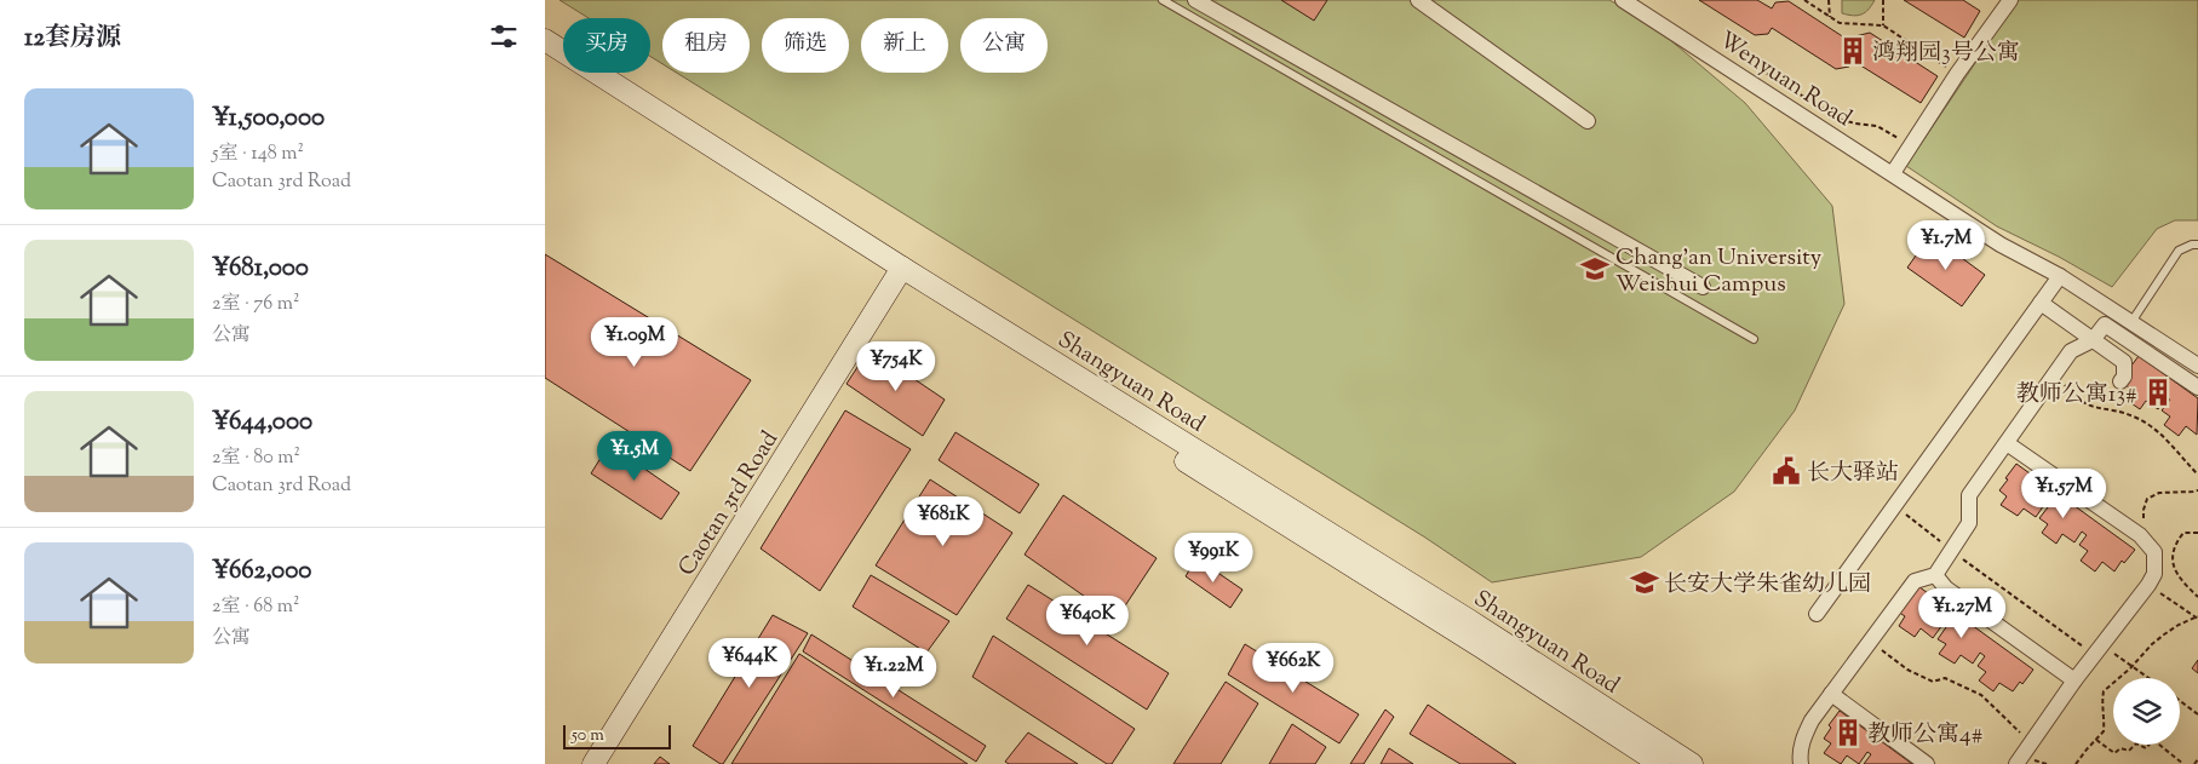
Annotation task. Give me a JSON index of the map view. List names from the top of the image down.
{
  "streets": {
    "main road": ["Shangyuan Road", "Caotan 3rd Road"],
    "street": ["Wenyuan Road"]
  },
  "crossings": [
    ["Shangyuan Road", "Caotan 3rd Road"]
  ],
  "places": {
    "building": ["鸿翔园3号公寓", "教师公寓13#", "教师公寓4#"],
    "school or university": ["Chang'an University Weishui Campus", "长安大学朱雀幼儿园"],
    "public building": ["长大驿站"]
  },
  "scale_bar": "50 m",
  "page": {
    "heading": "12套房源",
    "chip": [
      "买房",
      "租房",
      "筛选",
      "新上",
      "公寓"
    ],
    "list": [
      {
        "name": "¥1,500,000",
        "note": "5室 · 148 m² · Caotan 3rd Road"
      },
      {
        "name": "¥681,000",
        "note": "2室 · 76 m² · 公寓"
      },
      {
        "name": "¥644,000",
        "note": "2室 · 80 m² · Caotan 3rd Road"
      },
      {
        "name": "¥662,000",
        "note": "2室 · 68 m² · 公寓"
      }
    ],
    "price": [
      "¥1.7M",
      "¥1.09M",
      "¥754K",
      "¥1.5M",
      "¥1.57M",
      "¥681K",
      "¥991K",
      "¥1.27M",
      "¥640K",
      "¥644K",
      "¥662K",
      "¥1.22M"
    ],
    "scale": "50 m"
  }
}
